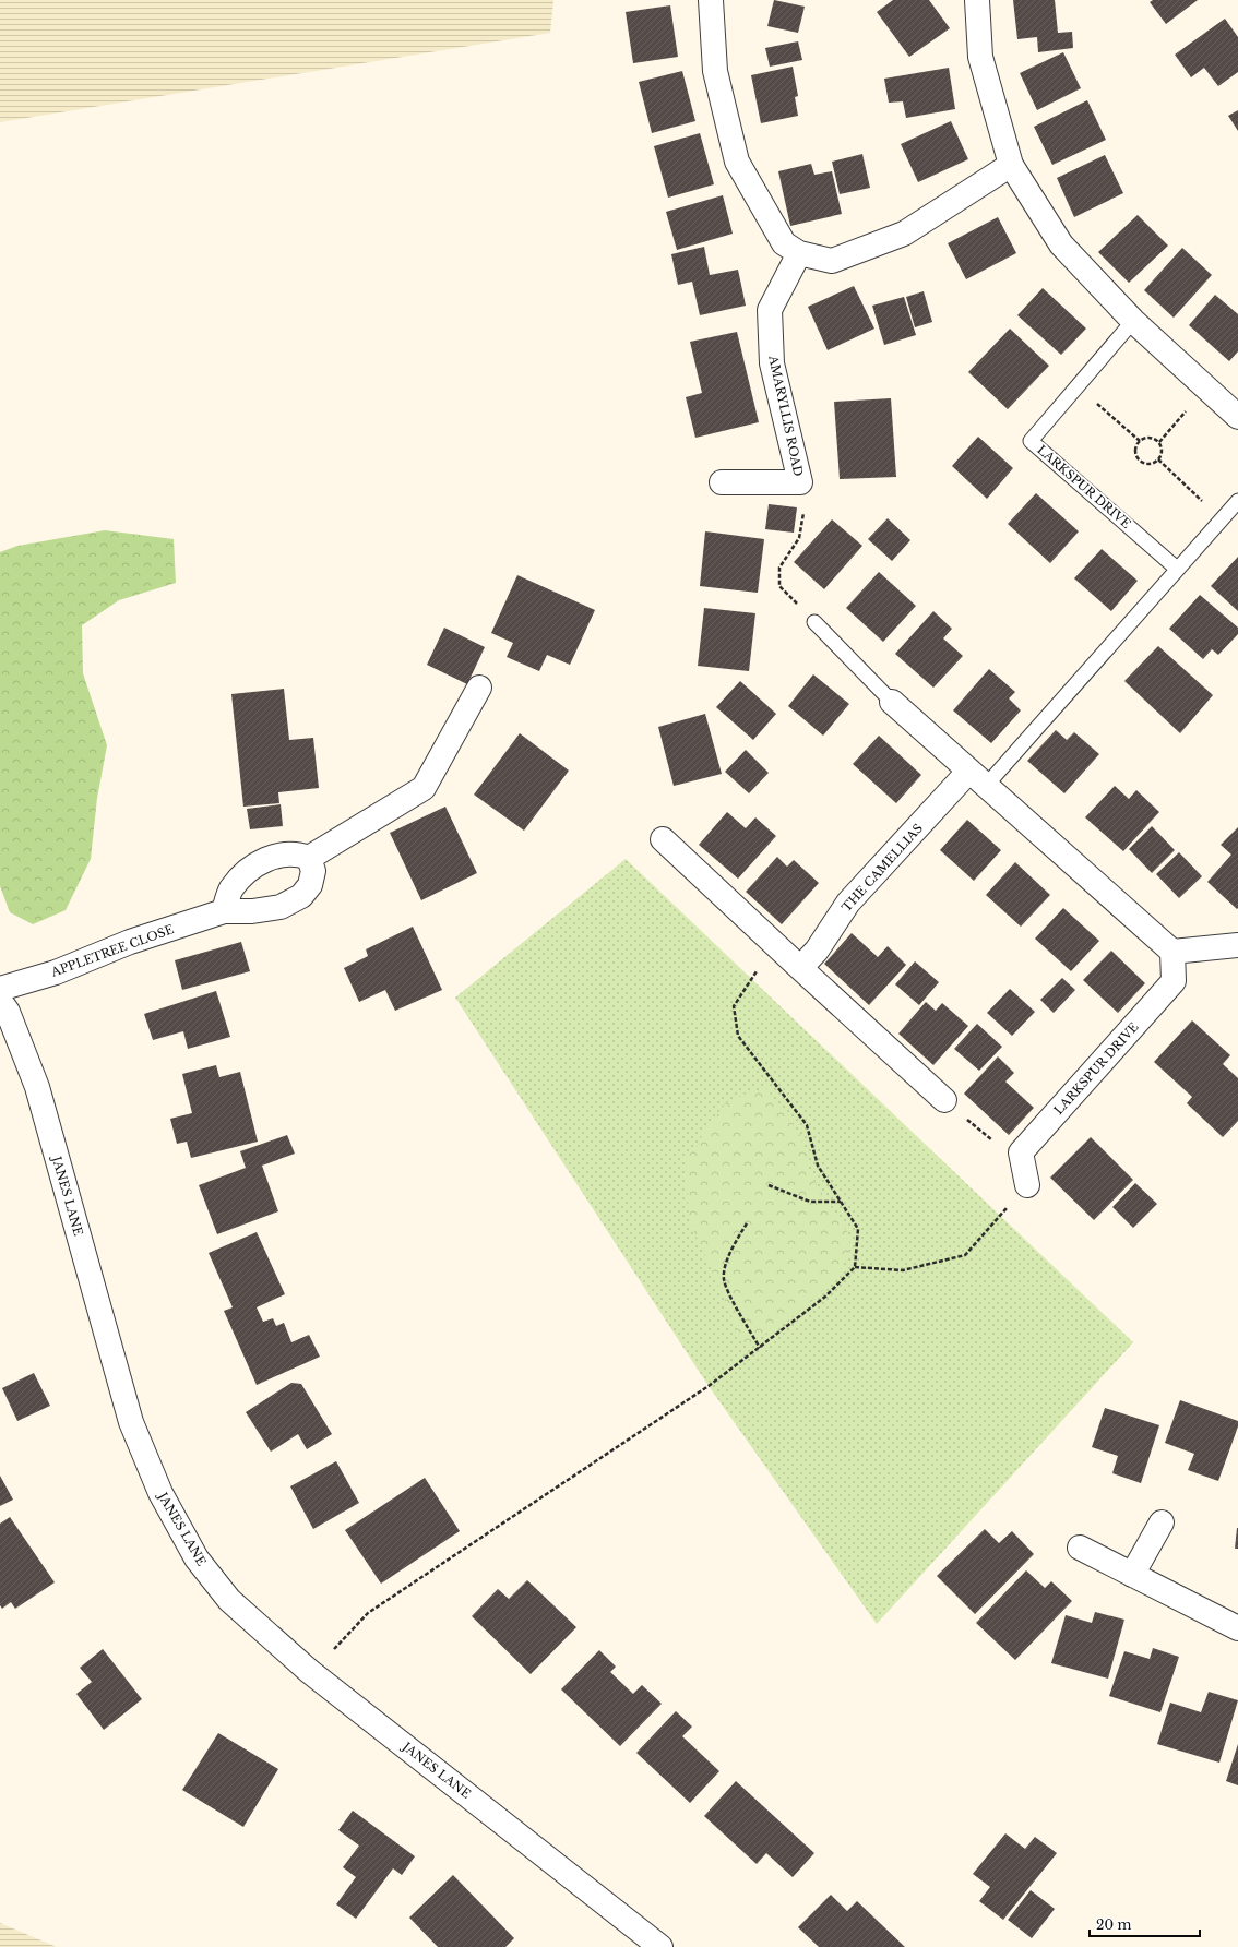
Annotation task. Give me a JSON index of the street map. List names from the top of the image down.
{
  "streets": {
    "street": [
      "AMARYLLIS ROAD",
      "LARKSPUR DRIVE",
      "THE CAMELLIAS",
      "APPLETREE CLOSE",
      "JANES LANE"
    ]
  },
  "scale_bar": "20 m"
}
